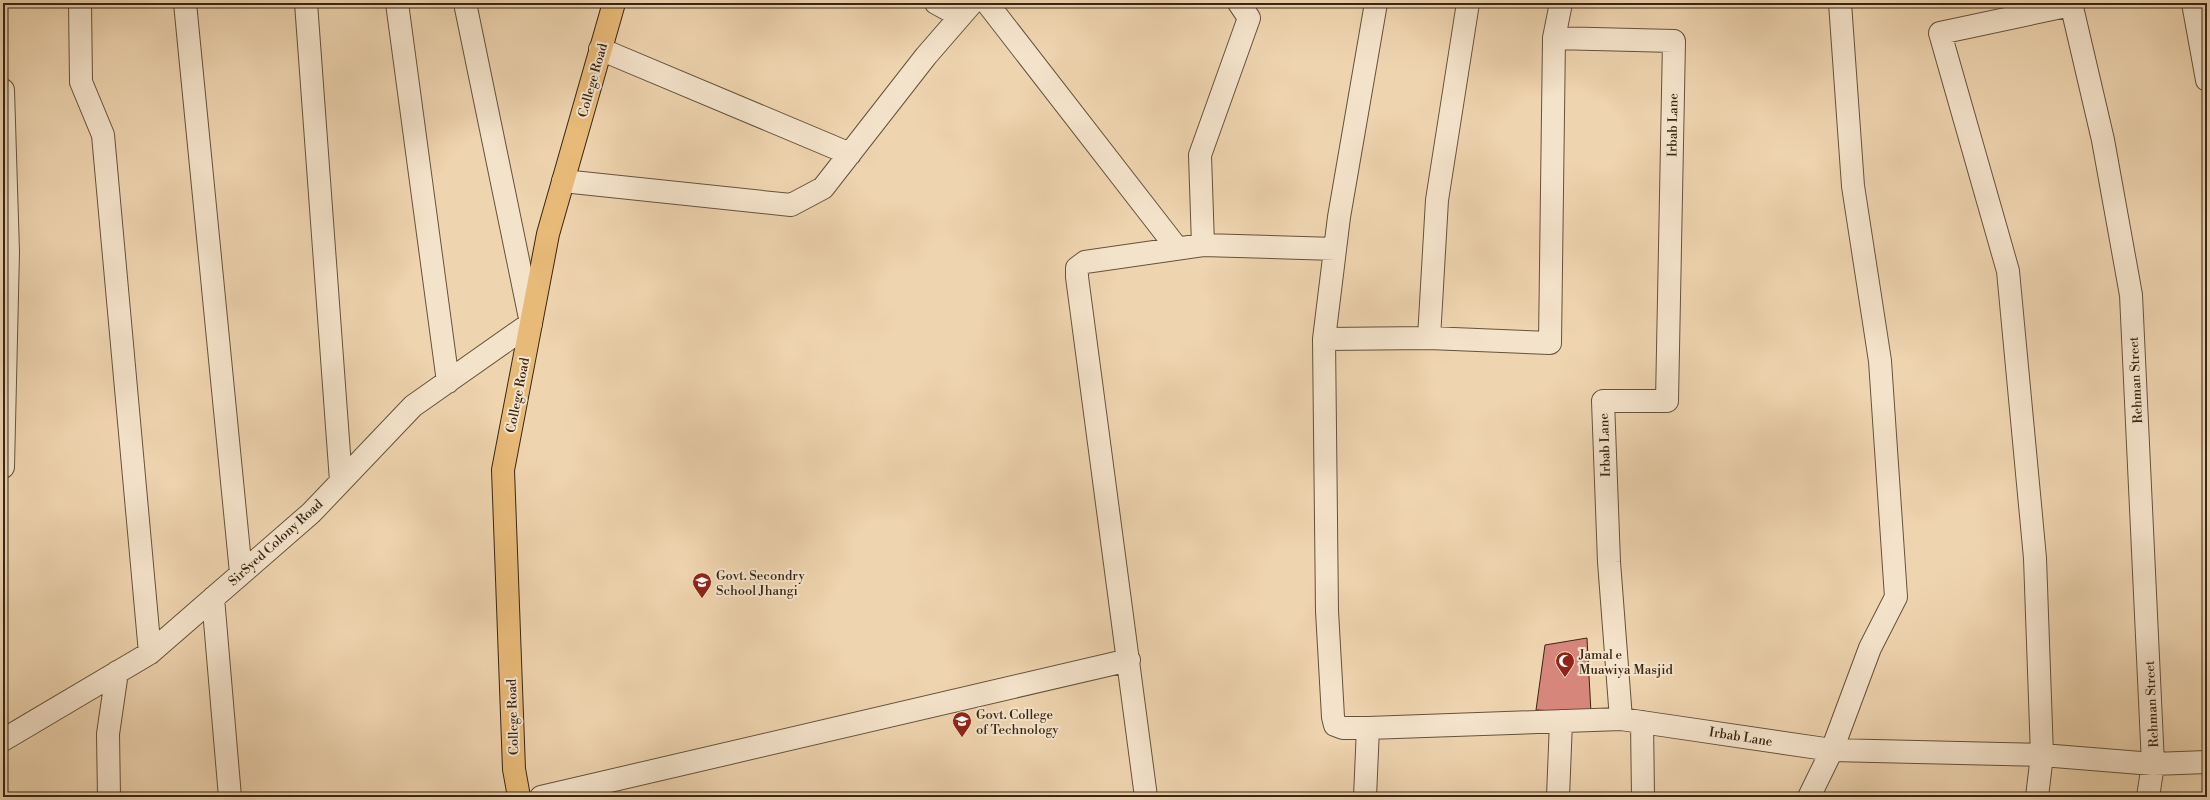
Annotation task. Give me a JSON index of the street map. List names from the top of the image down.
{
  "streets": {
    "main road": ["College Road"],
    "street": ["Irbab Lane", "Rehman Street", "SirSyed Colony Road"]
  },
  "crossings": [
    ["College Road", "SirSyed Colony Road"],
    ["Irbab Lane", "Rehman Street"]
  ],
  "places": {
    "school or university": ["Govt. Secondry School Jhangi", "Govt. College of Technology"],
    "mosque": ["Jamal e Muawiya Masjid"]
  }
}
